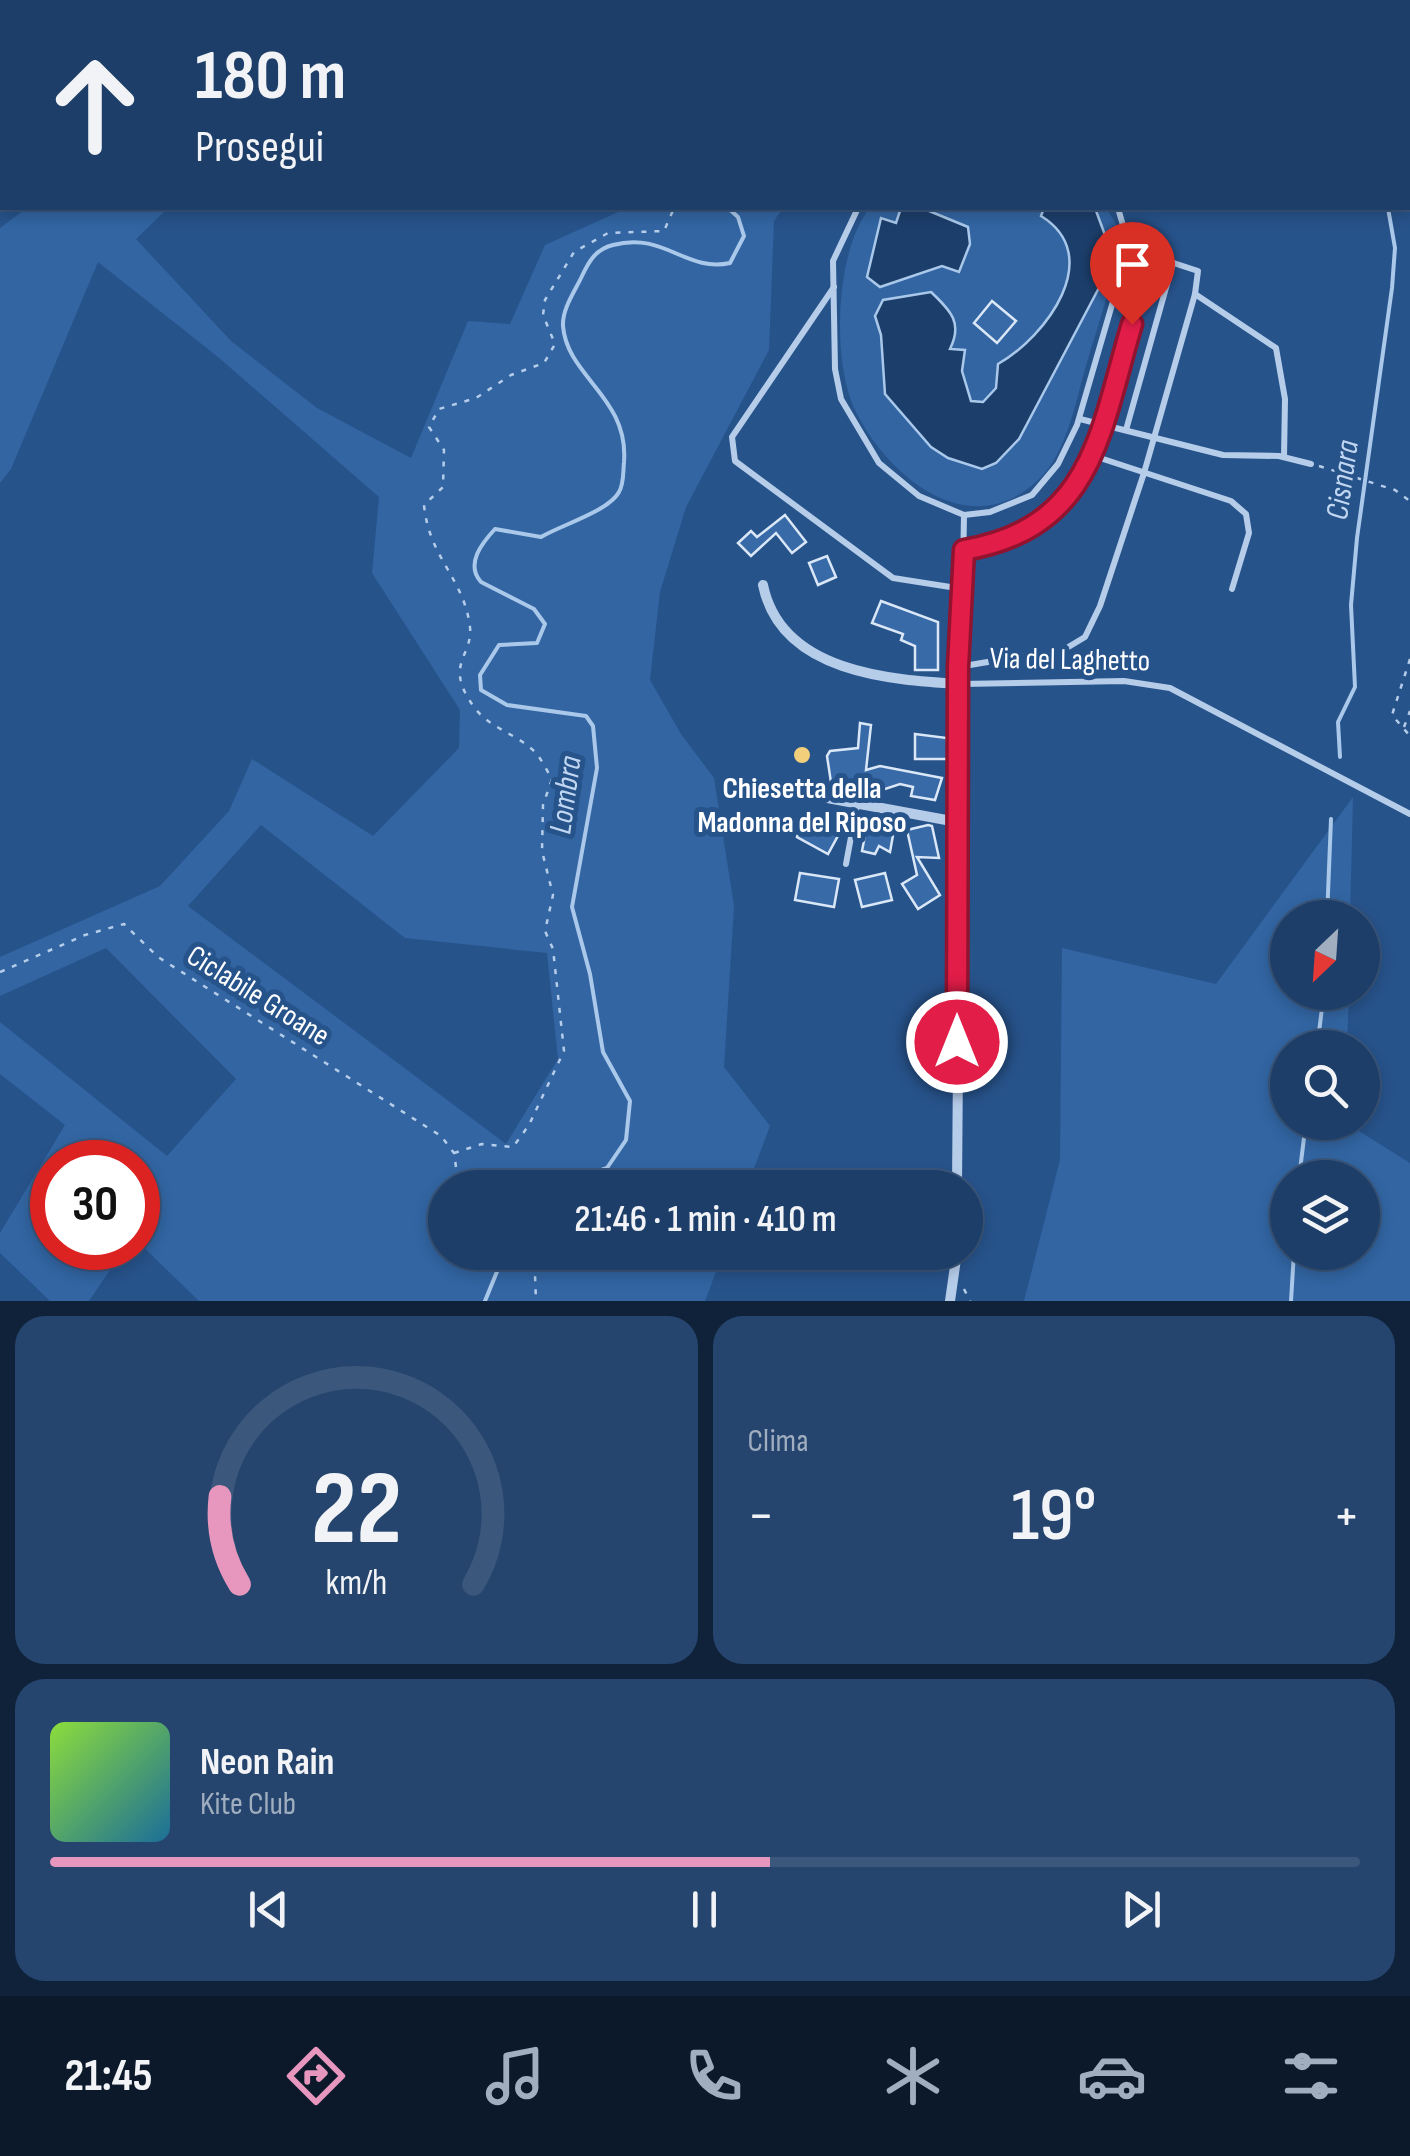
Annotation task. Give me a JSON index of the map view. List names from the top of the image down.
{
  "streets": {
    "street": ["Via del Laghetto"],
    "path": ["Ciclabile Groane"]
  },
  "water": ["Cisnara", "Lombra"],
  "places": ["Chiesetta della Madonna del Riposo"],
  "north": "bottom left",
  "page": {
    "turn": ["180 m", "Prosegui"],
    "limit": "30",
    "trip": "21:46 · 1 min · 410 m",
    "tile": "Clima",
    "heat": ["−", "19°", "+"],
    "song": ["Neon Rain", "Kite Club"],
    "tabs": "21:45",
    "gauge": ["22", "km/h"]
  }
}
